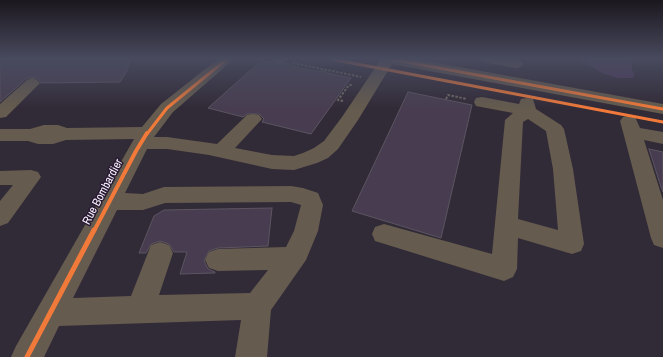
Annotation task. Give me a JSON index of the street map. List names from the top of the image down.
{
  "streets": {
    "street": ["Rue Bombardier"]
  }
}
